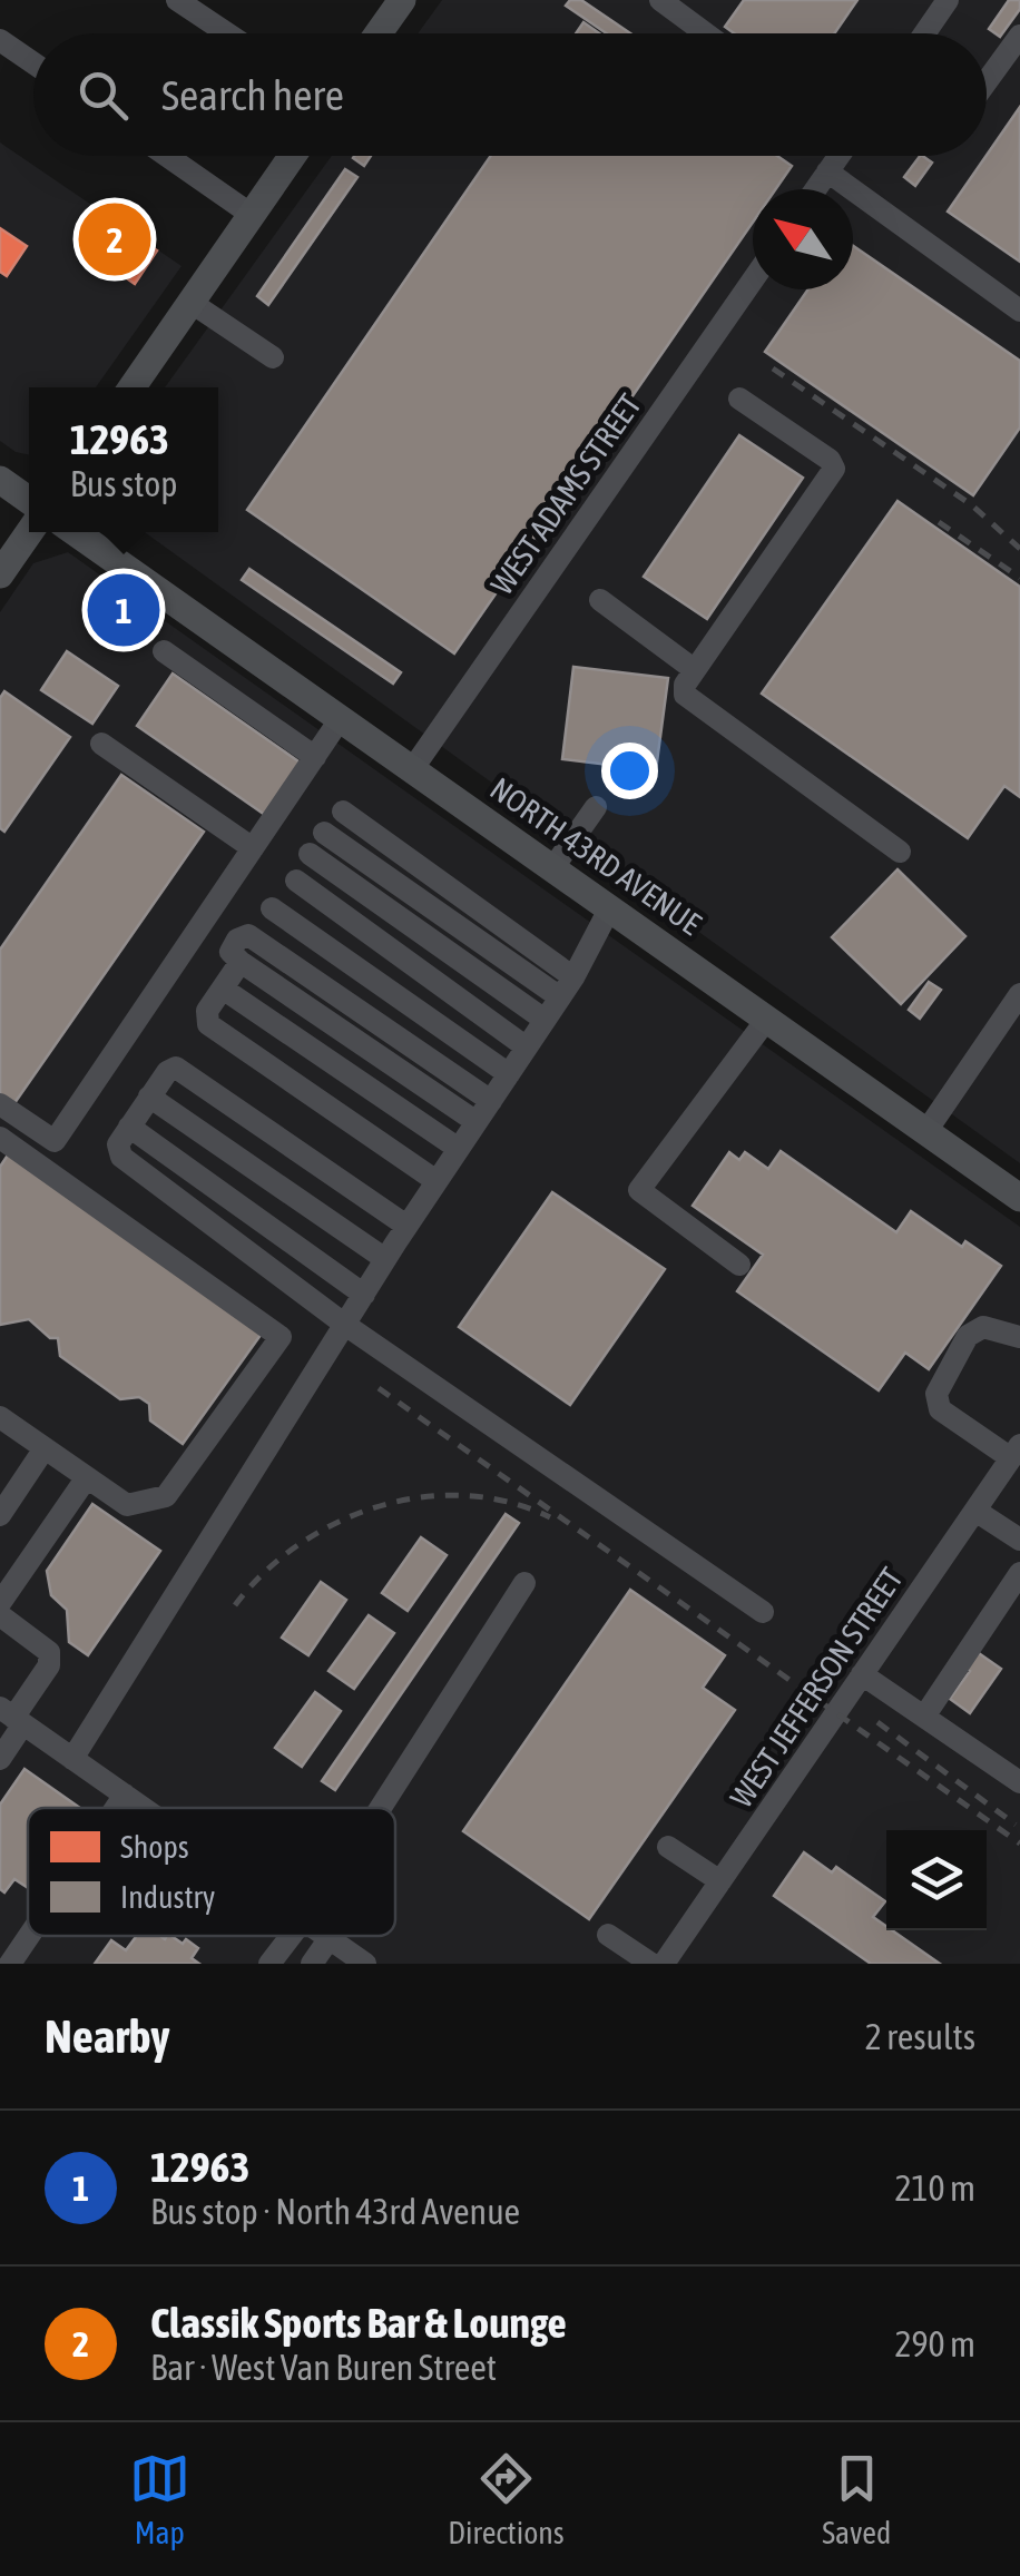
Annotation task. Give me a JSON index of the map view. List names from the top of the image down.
{
  "streets": {
    "main road": ["NORTH 43RD AVENUE"],
    "street": ["WEST ADAMS STREET", "WEST JEFFERSON STREET"]
  },
  "crossings": [
    ["WEST ADAMS STREET", "NORTH 43RD AVENUE"]
  ],
  "legend": ["Shops", "Industry"],
  "north": "top left",
  "page": {
    "search": "Search here",
    "pins": ["2", "1"],
    "popup": ["12963", "Bus stop"],
    "heading": ["Nearby", "2 results"],
    "list": [
      {
        "mark": "1",
        "name": "12963",
        "note": "Bus stop · North 43rd Avenue",
        "value": "210 m"
      },
      {
        "mark": "2",
        "name": "Classik Sports Bar & Lounge",
        "note": "Bar · West Van Buren Street",
        "value": "290 m"
      }
    ],
    "nav": ["Map", "Directions", "Saved"]
  }
}
